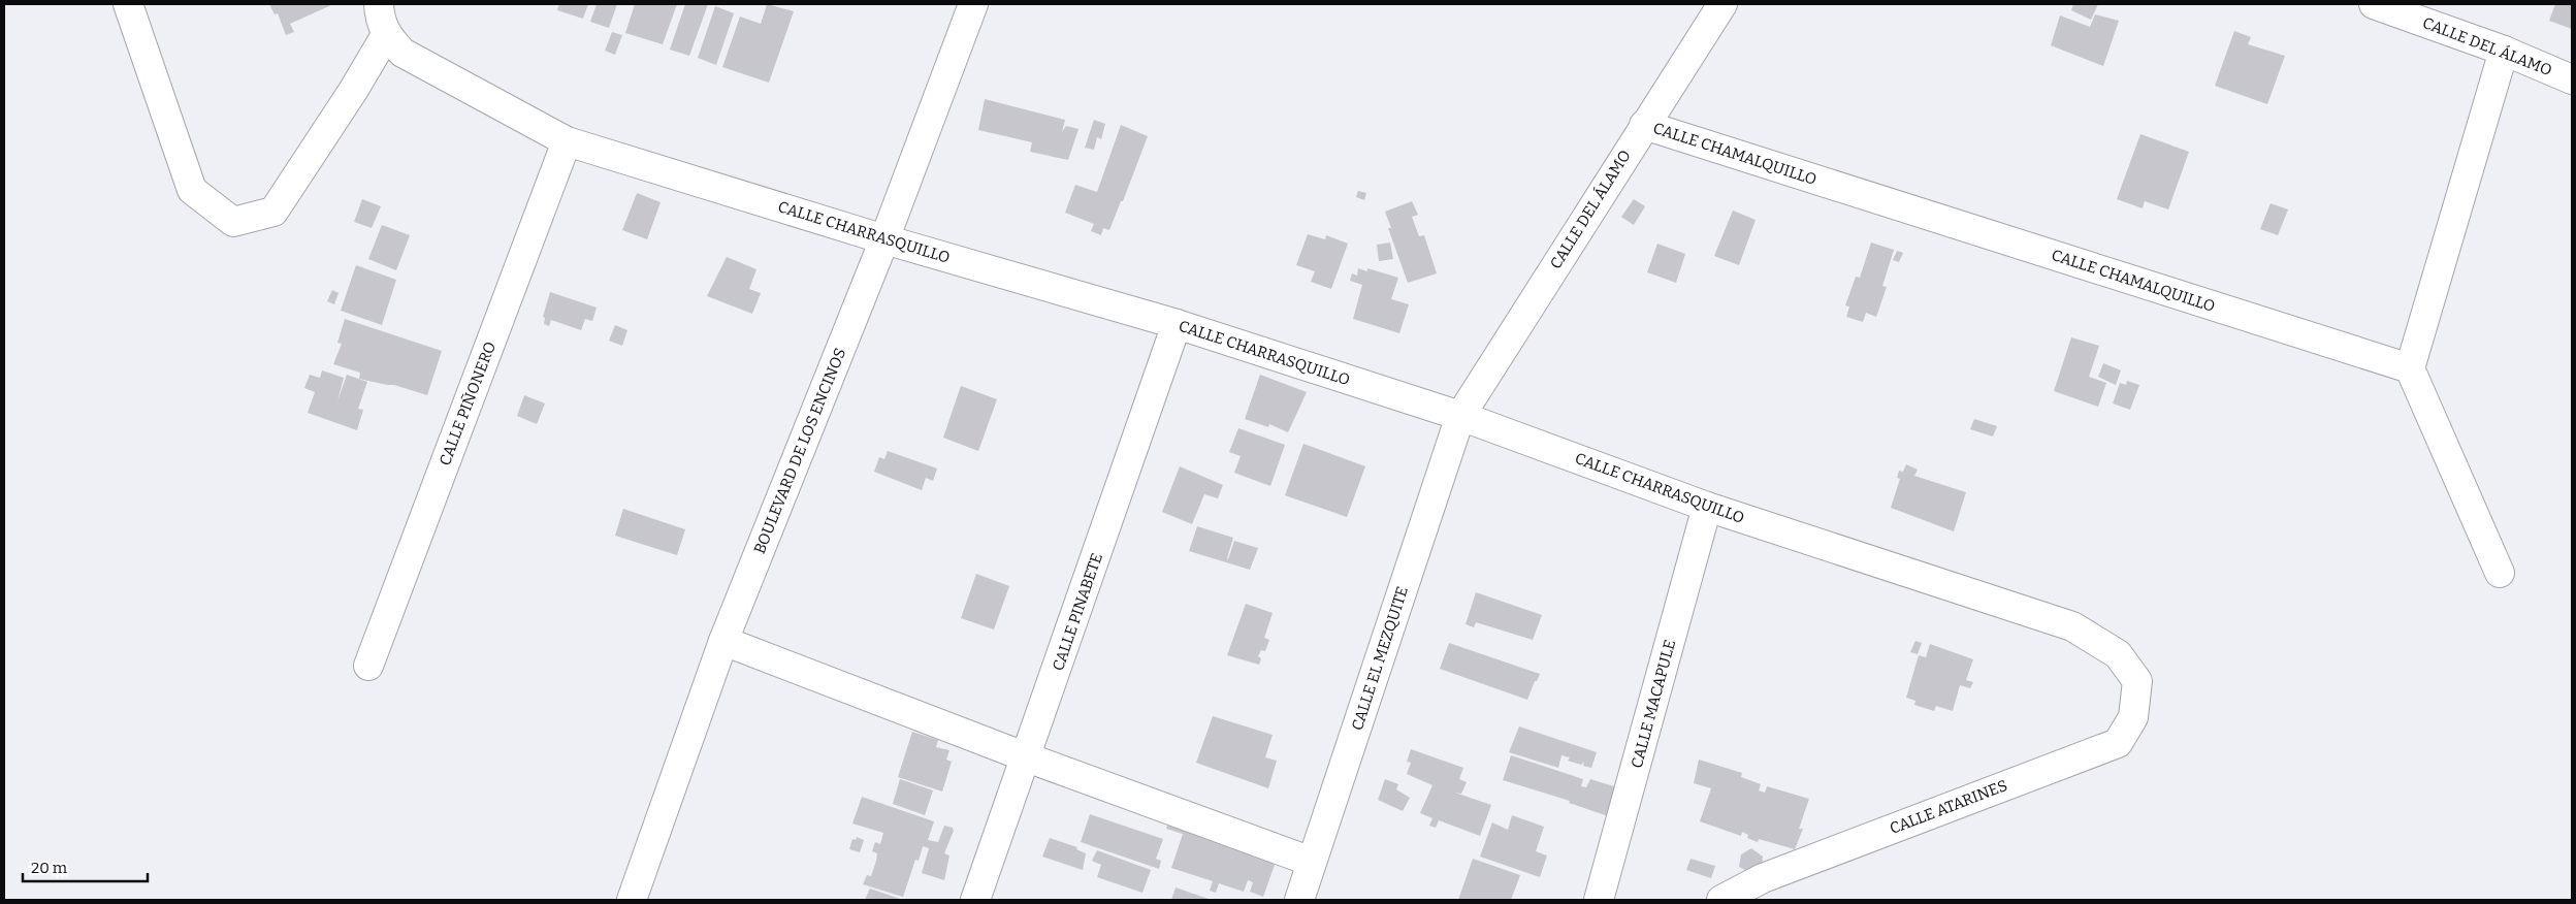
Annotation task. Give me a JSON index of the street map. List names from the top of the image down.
{
  "streets": {
    "street": [
      "CALLE DEL ÁLAMO",
      "CALLE CHAMALQUILLO",
      "CALLE CHARRASQUILLO",
      "CALLE PIÑONERO",
      "BOULEVARD DE LOS ENCINOS",
      "CALLE PINABETE",
      "CALLE EL MEZQUITE",
      "CALLE MACAPULE",
      "CALLE ATARINES"
    ]
  },
  "crossings": [
    ["CALLE DEL ÁLAMO", "CALLE CHAMALQUILLO"],
    ["CALLE DEL ÁLAMO", "CALLE CHARRASQUILLO"],
    ["CALLE DEL ÁLAMO", "CALLE EL MEZQUITE"],
    ["CALLE CHARRASQUILLO", "CALLE PIÑONERO"],
    ["CALLE CHARRASQUILLO", "BOULEVARD DE LOS ENCINOS"],
    ["CALLE CHARRASQUILLO", "CALLE PINABETE"],
    ["CALLE CHARRASQUILLO", "CALLE EL MEZQUITE"],
    ["CALLE CHARRASQUILLO", "CALLE MACAPULE"],
    ["CALLE CHARRASQUILLO", "CALLE ATARINES"]
  ],
  "scale_bar": "20 m"
}
